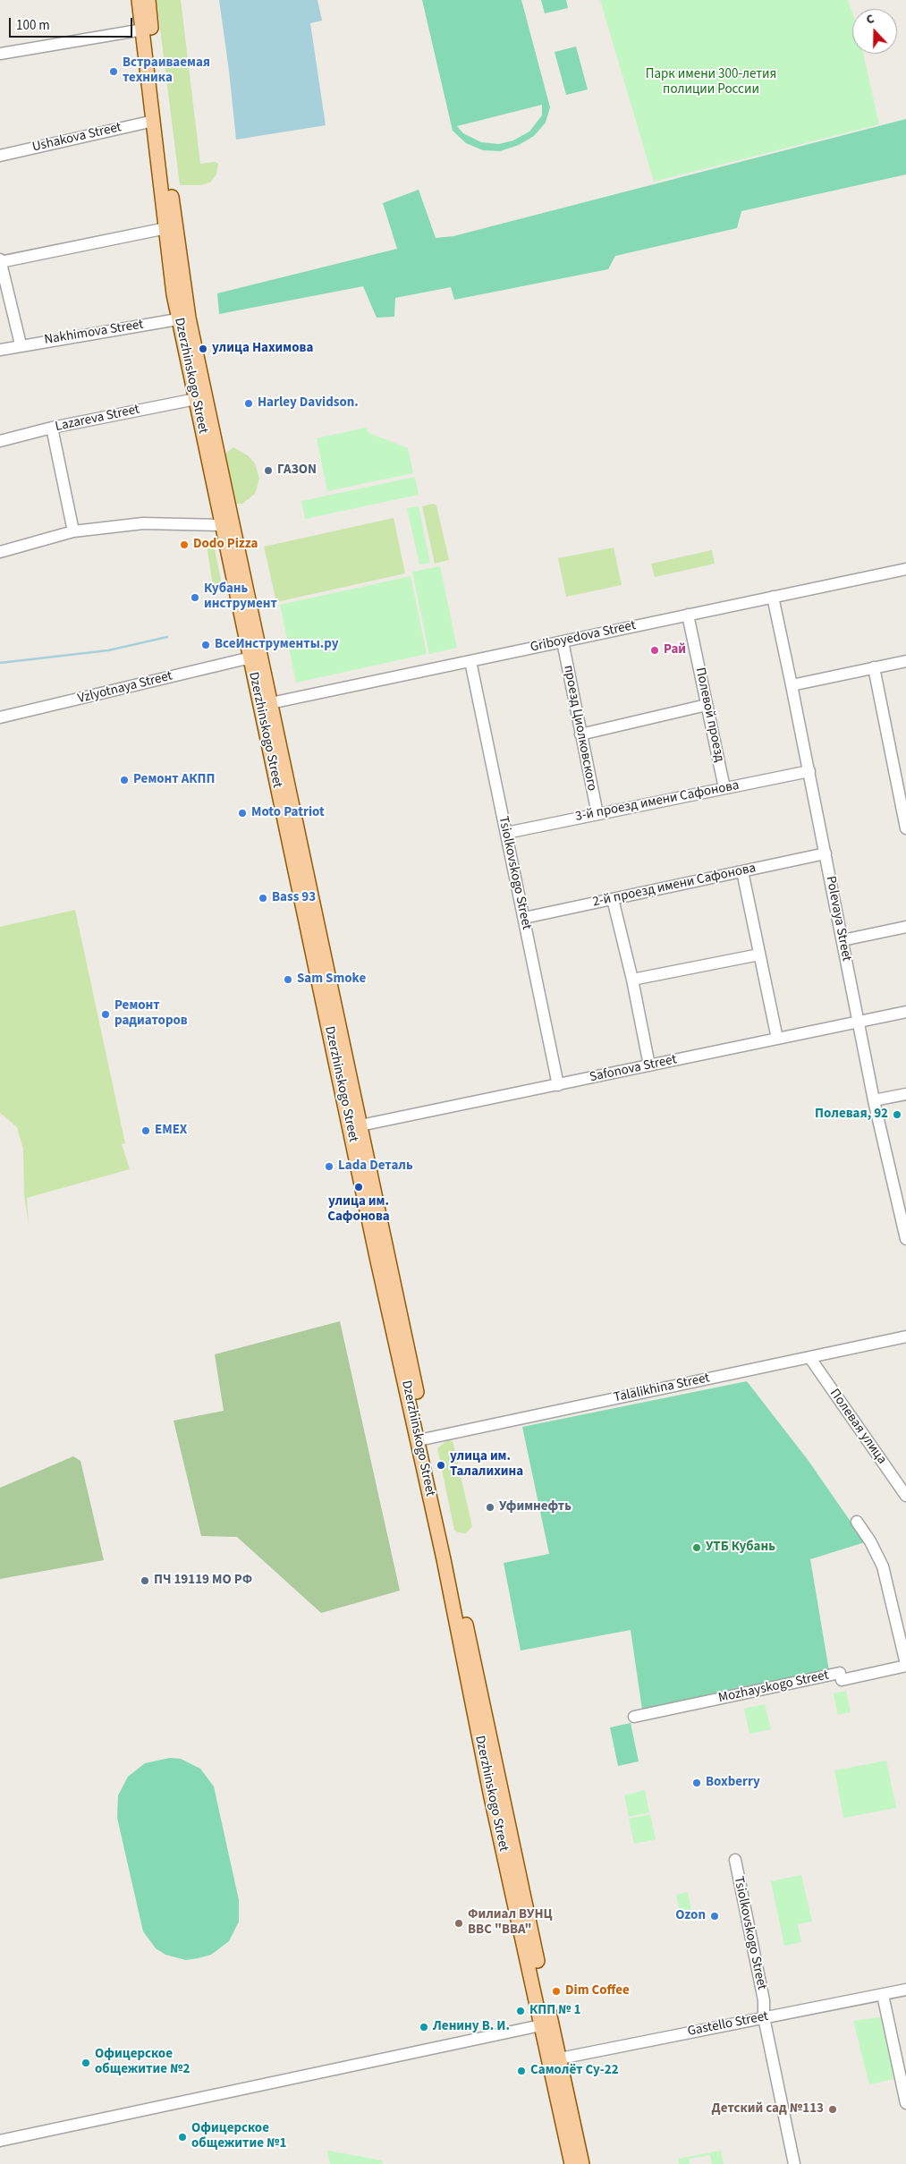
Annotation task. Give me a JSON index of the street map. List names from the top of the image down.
{
  "streets": {
    "main road": ["Dzerzhinskogo Street"],
    "street": [
      "Ushakova Street",
      "Nakhimova Street",
      "Lazareva Street",
      "Griboyedova Street",
      "Vzlyotnaya Street",
      "Полевой проезд",
      "проезд Циолковского",
      "3-й проезд имени Сафонова",
      "Tsiolkovskogo Street",
      "2-й проезд имени Сафонова",
      "Polevaya Street",
      "Safonova Street",
      "Talalikhina Street",
      "Полевая улица",
      "Mozhayskogo Street",
      "Gastello Street"
    ]
  },
  "crossings": [
    ["Ushakova Street", "Dzerzhinskogo Street"],
    ["Nakhimova Street", "Dzerzhinskogo Street"],
    ["Dzerzhinskogo Street", "Lazareva Street"],
    ["Dzerzhinskogo Street", "Griboyedova Street"],
    ["Dzerzhinskogo Street", "Vzlyotnaya Street"],
    ["Dzerzhinskogo Street", "Safonova Street"],
    ["Dzerzhinskogo Street", "Talalikhina Street"],
    ["Dzerzhinskogo Street", "Gastello Street"],
    ["Griboyedova Street", "Полевой проезд"],
    ["Griboyedova Street", "проезд Циолковского"],
    ["Griboyedova Street", "Tsiolkovskogo Street"],
    ["Griboyedova Street", "Polevaya Street"],
    ["Полевой проезд", "3-й проезд имени Сафонова"],
    ["проезд Циолковского", "3-й проезд имени Сафонова"],
    ["3-й проезд имени Сафонова", "Tsiolkovskogo Street"],
    ["3-й проезд имени Сафонова", "Polevaya Street"],
    ["Tsiolkovskogo Street", "2-й проезд имени Сафонова"],
    ["Tsiolkovskogo Street", "Safonova Street"],
    ["Tsiolkovskogo Street", "Gastello Street"],
    ["2-й проезд имени Сафонова", "Polevaya Street"],
    ["Polevaya Street", "Safonova Street"],
    ["Talalikhina Street", "Полевая улица"]
  ],
  "parks": ["Парк имени 300-летия полиции России"],
  "places": [
    "Встраиваемая техника",
    "улица Нахимова",
    "Harley Davidson.",
    "ГАЗON",
    "Dodo Pizza",
    "Кубань инструмент",
    "ВсеИнструменты.ру",
    "Рай",
    "Ремонт АКПП",
    "Moto Patriot",
    "Bass 93",
    "Sam Smoke",
    "Ремонт радиаторов",
    "Полевая, 92",
    "EMEX",
    "Lada Dеталь",
    "улица им. Сафонова",
    "улица им. Талалихина",
    "Уфимнефть",
    "УТБ Кубань",
    "ПЧ 19119 МО РФ",
    "Boxberry",
    "Ozon",
    "Филиал ВУНЦ ВВС \"ВВА\"",
    "Dim Coffee",
    "КПП № 1",
    "Ленину В. И.",
    "Офицерское общежитие №2",
    "Самолёт Су-22",
    "Детский сад №113",
    "Офицерское общежитие №1"
  ],
  "scale_bar": "100 m",
  "north": "top"
}
